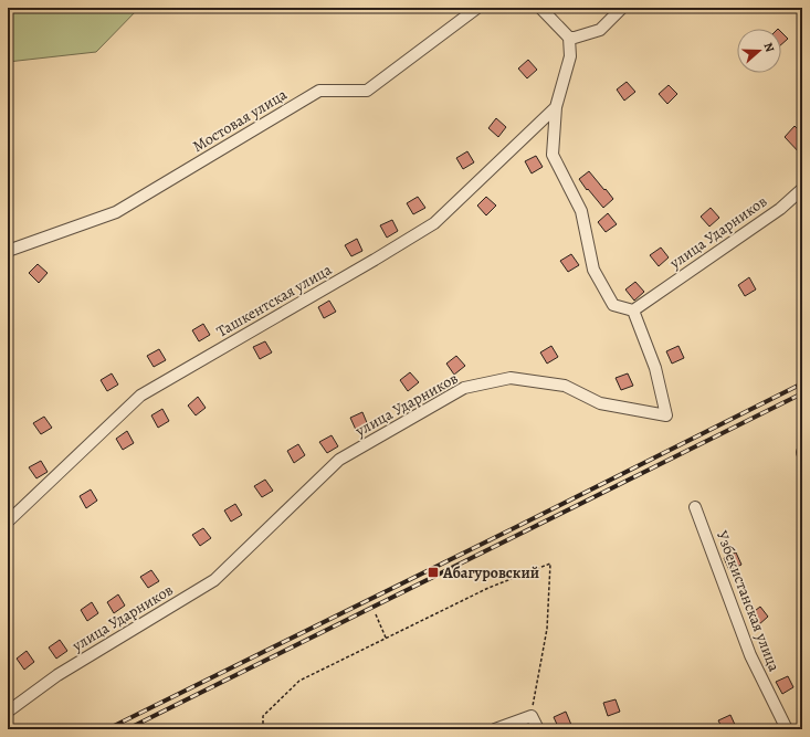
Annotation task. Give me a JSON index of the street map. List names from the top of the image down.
{
  "streets": {
    "street": [
      "Мостовая улица",
      "улица Ударников",
      "Ташкентская улица",
      "Узбекистанская улица"
    ]
  },
  "places": {
    "transit": ["Абагуровский"]
  },
  "north": "right"
}
